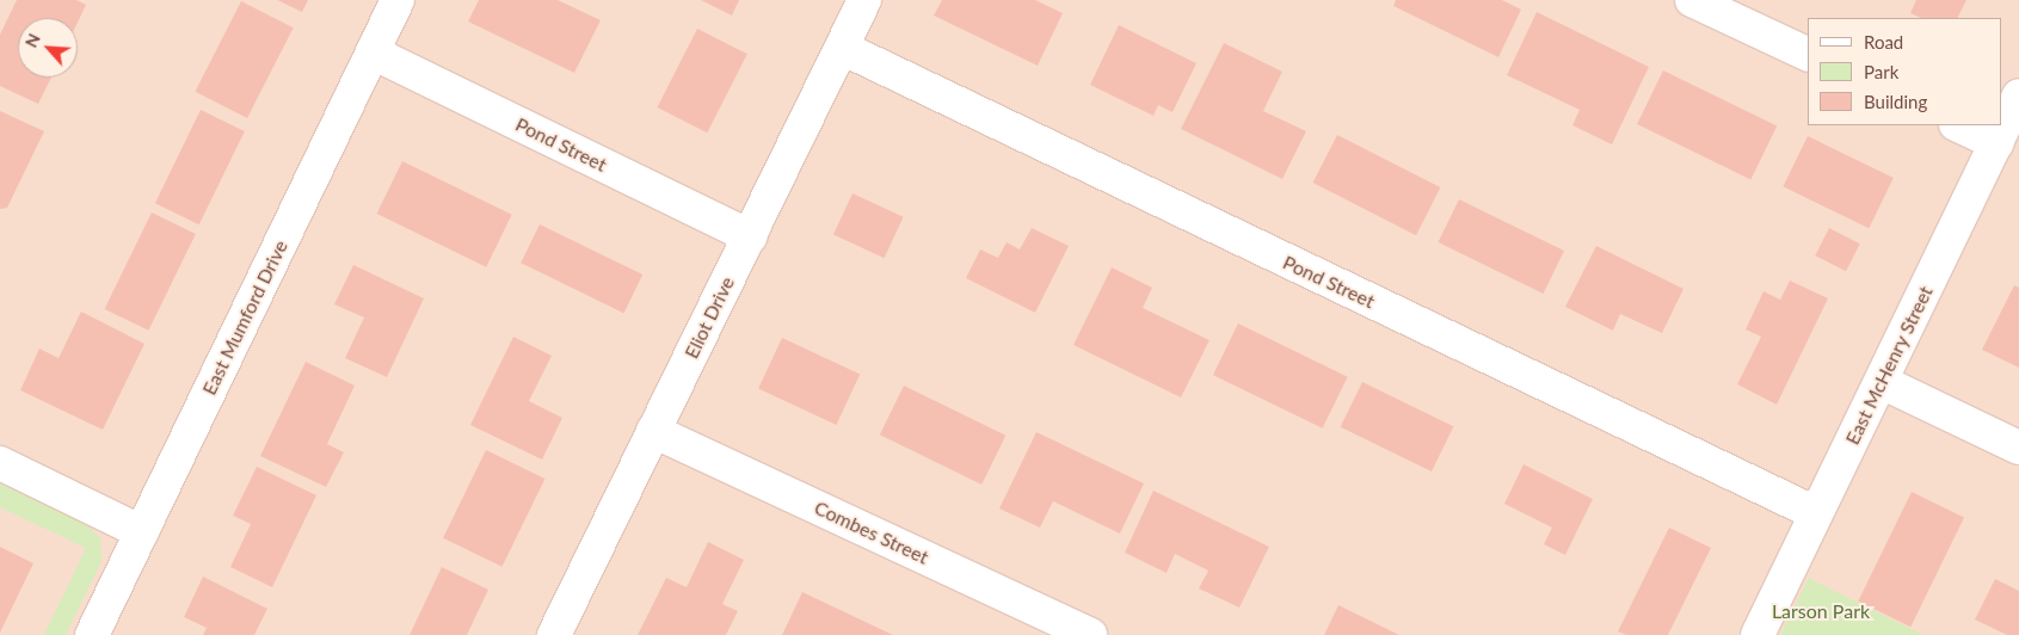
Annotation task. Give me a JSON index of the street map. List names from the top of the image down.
{
  "streets": {
    "street": [
      "Pond Street",
      "East Mumford Drive",
      "Eliot Drive",
      "East McHenry Street",
      "Combes Street"
    ]
  },
  "crossings": [
    ["Pond Street", "East Mumford Drive"],
    ["Pond Street", "Eliot Drive"],
    ["Pond Street", "East McHenry Street"],
    ["Eliot Drive", "Combes Street"]
  ],
  "parks": ["Larson Park"],
  "legend": ["Road", "Park", "Building"],
  "north": "top left"
}
